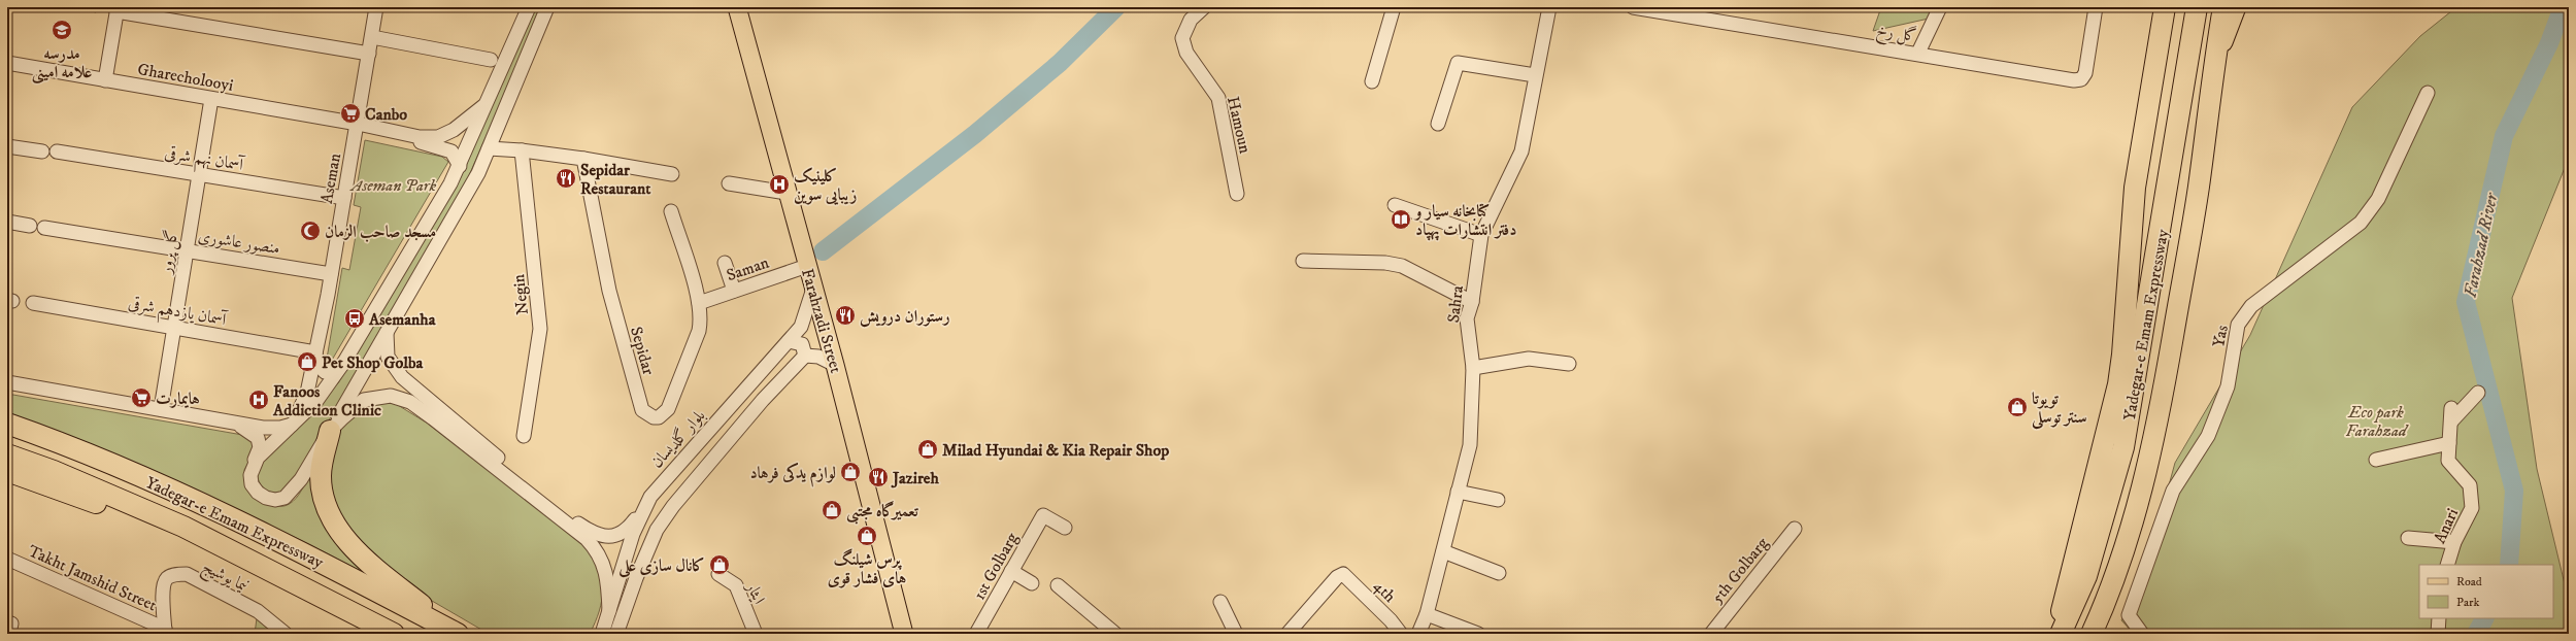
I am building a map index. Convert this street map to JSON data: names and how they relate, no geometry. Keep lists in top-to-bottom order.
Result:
{
  "streets": {
    "highway": ["Yadegar-e Emam Expressway"],
    "main road": ["Farahzadi Street"],
    "street": [
      "گل رخ",
      "Gharecholooyi",
      "Hamoun",
      "آسمان نهم شرقی",
      "Aseman",
      "منصور عاشوری",
      "گل پرور",
      "Saman",
      "Negin",
      "Sahra",
      "آسمان یازدهم شرقی",
      "Yas",
      "Sepidar",
      "بلوار گلدیسان",
      "Anari",
      "1st Golbarg",
      "5th Golbarg",
      "نیما یوشیج",
      "Takht Jamshid Street",
      "4th",
      "ایثار"
    ]
  },
  "crossings": [
    ["Gharecholooyi", "Aseman"],
    ["Gharecholooyi", "گل پرور"],
    ["آسمان نهم شرقی", "Aseman"],
    ["آسمان نهم شرقی", "گل پرور"],
    ["Aseman", "منصور عاشوری"],
    ["Aseman", "آسمان یازدهم شرقی"],
    ["منصور عاشوری", "گل پرور"],
    ["گل پرور", "آسمان یازدهم شرقی"],
    ["Saman", "Farahzadi Street"],
    ["Saman", "Sepidar"],
    ["Farahzadi Street", "بلوار گلدیسان"],
    ["نیما یوشیج", "Takht Jamshid Street"]
  ],
  "water": ["Farahzad River"],
  "parks": ["Aseman Park", "Eco park Farahzad"],
  "places": {
    "school or university": ["مدرسه علامه امینی"],
    "supermarket": ["Canbo", "هایمارت"],
    "restaurant": ["Sepidar Restaurant", "رستوران درویش", "Jazireh"],
    "hospital": ["کلینیک زیبایی سوین", "Fanoos Addiction Clinic"],
    "library": ["کتابخانه سیار و دفتر انتشارات پهپاد"],
    "mosque": ["مسجد صاحب الزمان"],
    "bus stop": ["Asemanha"],
    "shop": [
      "Pet Shop Golba",
      "تویوتا سنتر توسلی",
      "Milad Hyundai & Kia Repair Shop",
      "لوازم یدکی فرهاد",
      "تعمیرگاه مجتبی",
      "پرس شیلنگ های فشار قوی",
      "کانال سازی علی"
    ]
  },
  "legend": ["Road", "Park"]
}
